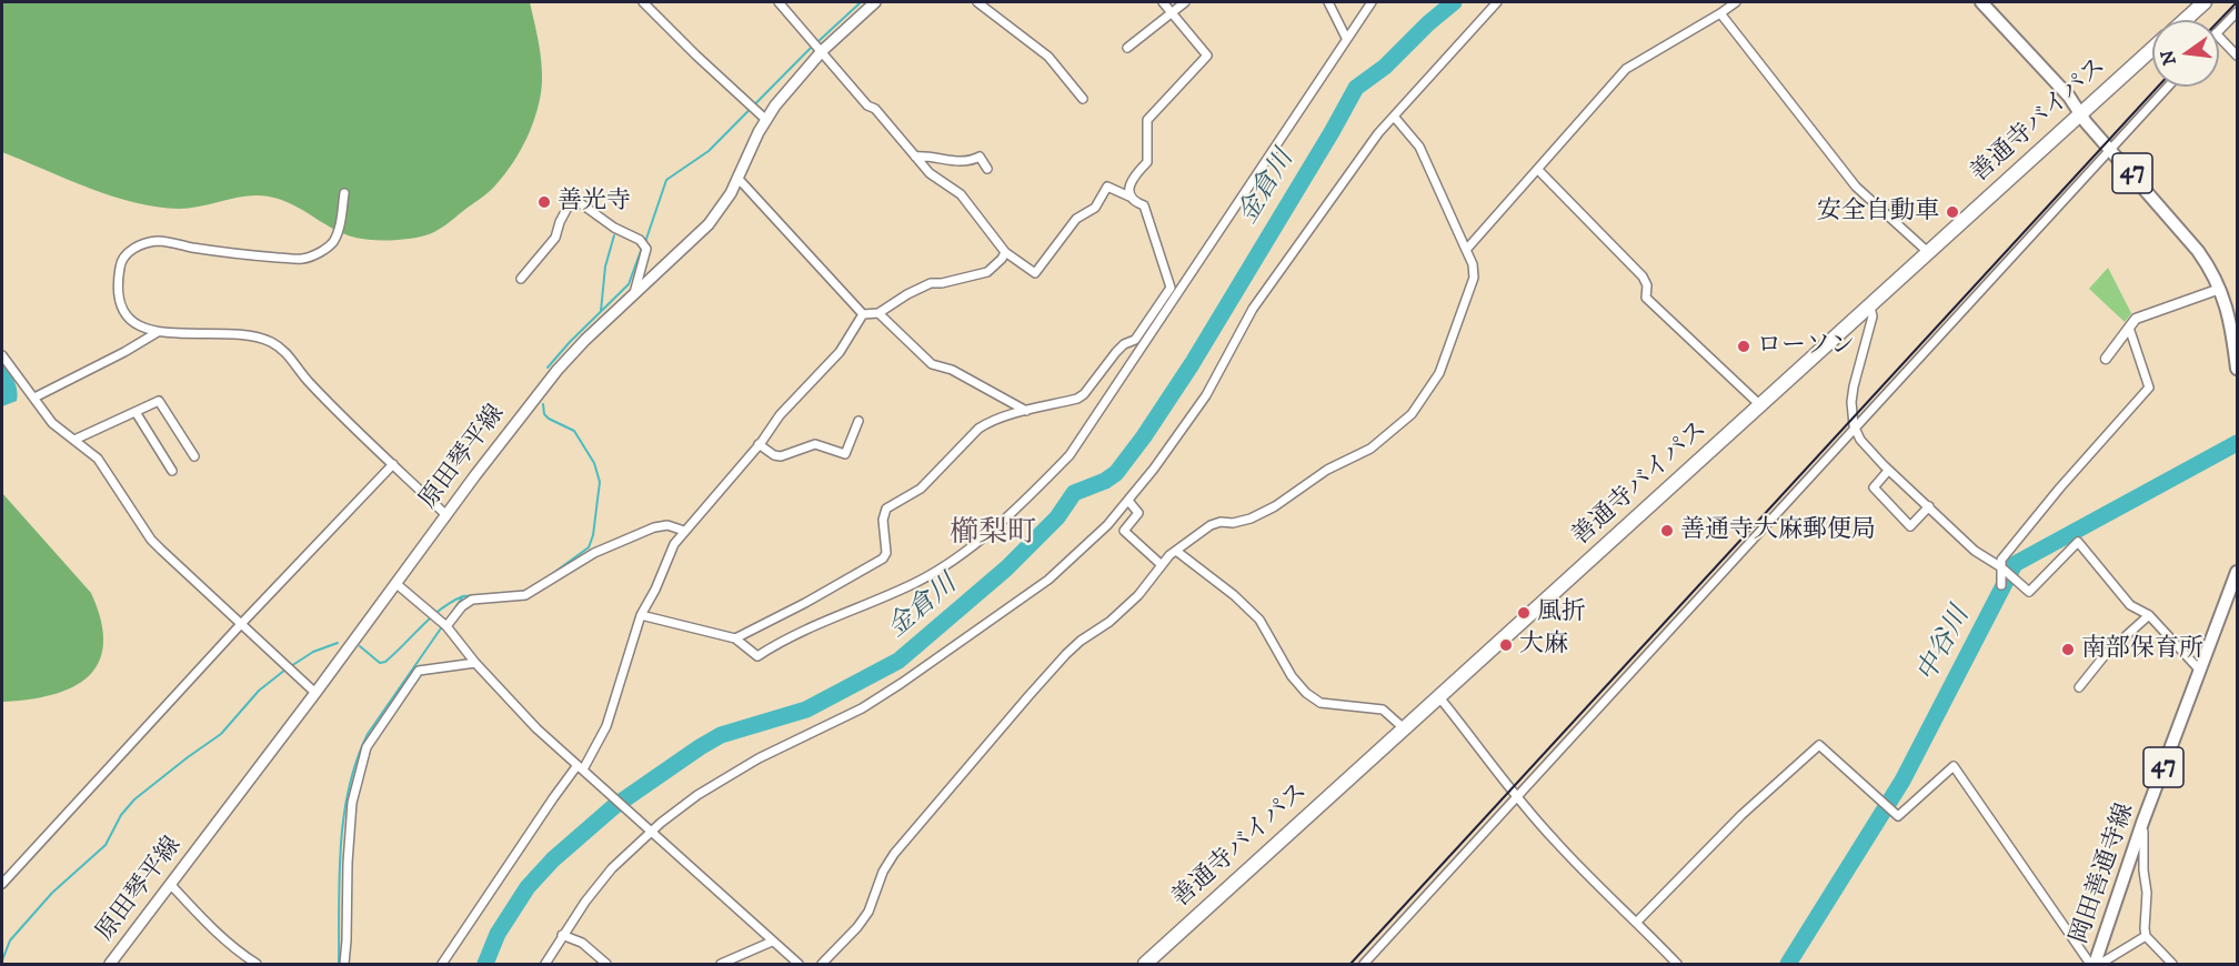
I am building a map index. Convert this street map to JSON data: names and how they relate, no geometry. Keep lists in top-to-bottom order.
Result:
{
  "streets": {
    "highway": ["善通寺バイパス"],
    "main road": ["47", "原田琴平線", "岡田善通寺線"]
  },
  "crossings": [
    ["善通寺バイパス", "47"]
  ],
  "districts": ["櫛梨町"],
  "water": ["金倉川", "中谷川"],
  "places": [
    "善光寺",
    "安全自動車",
    "ローソン",
    "善通寺大麻郵便局",
    "風折",
    "大麻",
    "南部保育所"
  ],
  "north": "left"
}
